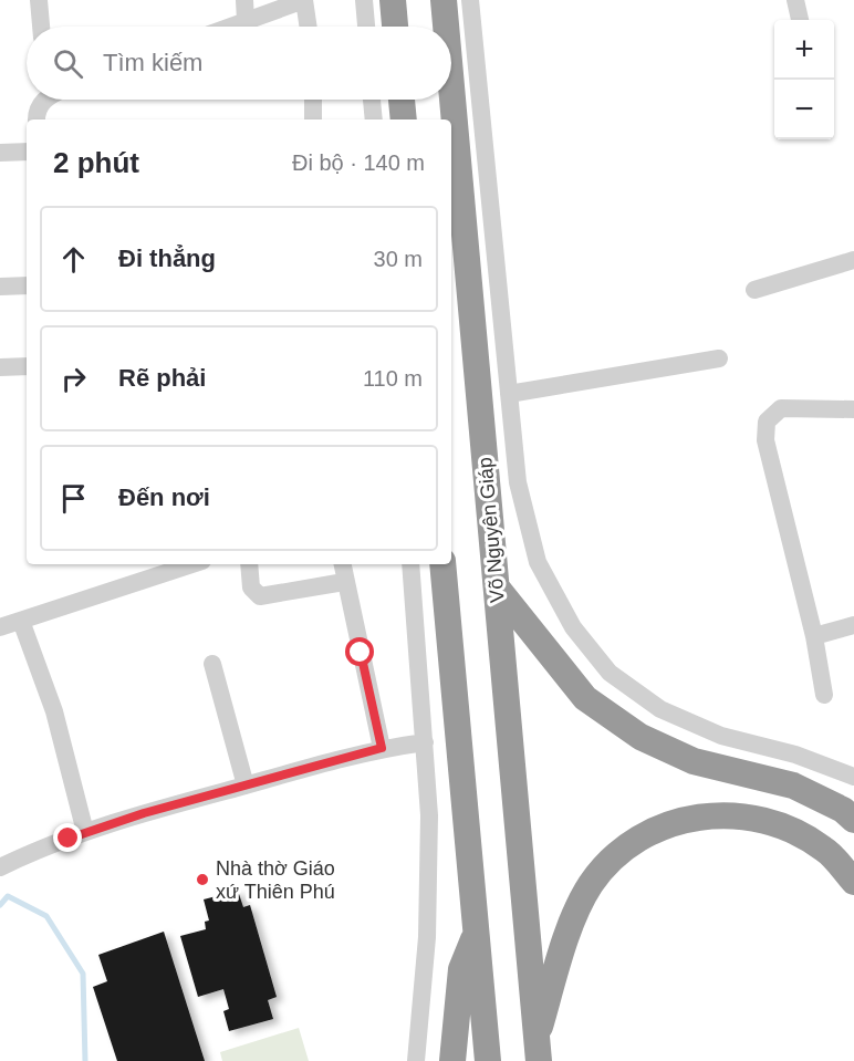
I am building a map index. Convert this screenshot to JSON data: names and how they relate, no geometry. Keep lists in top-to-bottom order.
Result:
{
  "streets": {
    "highway": ["Võ Nguyên Giáp"]
  },
  "places": ["Nhà thờ Giáo xứ Thiên Phú"],
  "page": {
    "map_buttons": ["+", "−"],
    "search": "Tìm kiếm",
    "heading": ["2 phút", "Đi bộ · 140 m"],
    "list": [
      ["Đi thẳng", "30 m"],
      ["Rẽ phải", "110 m"],
      "Đến nơi"
    ]
  }
}
